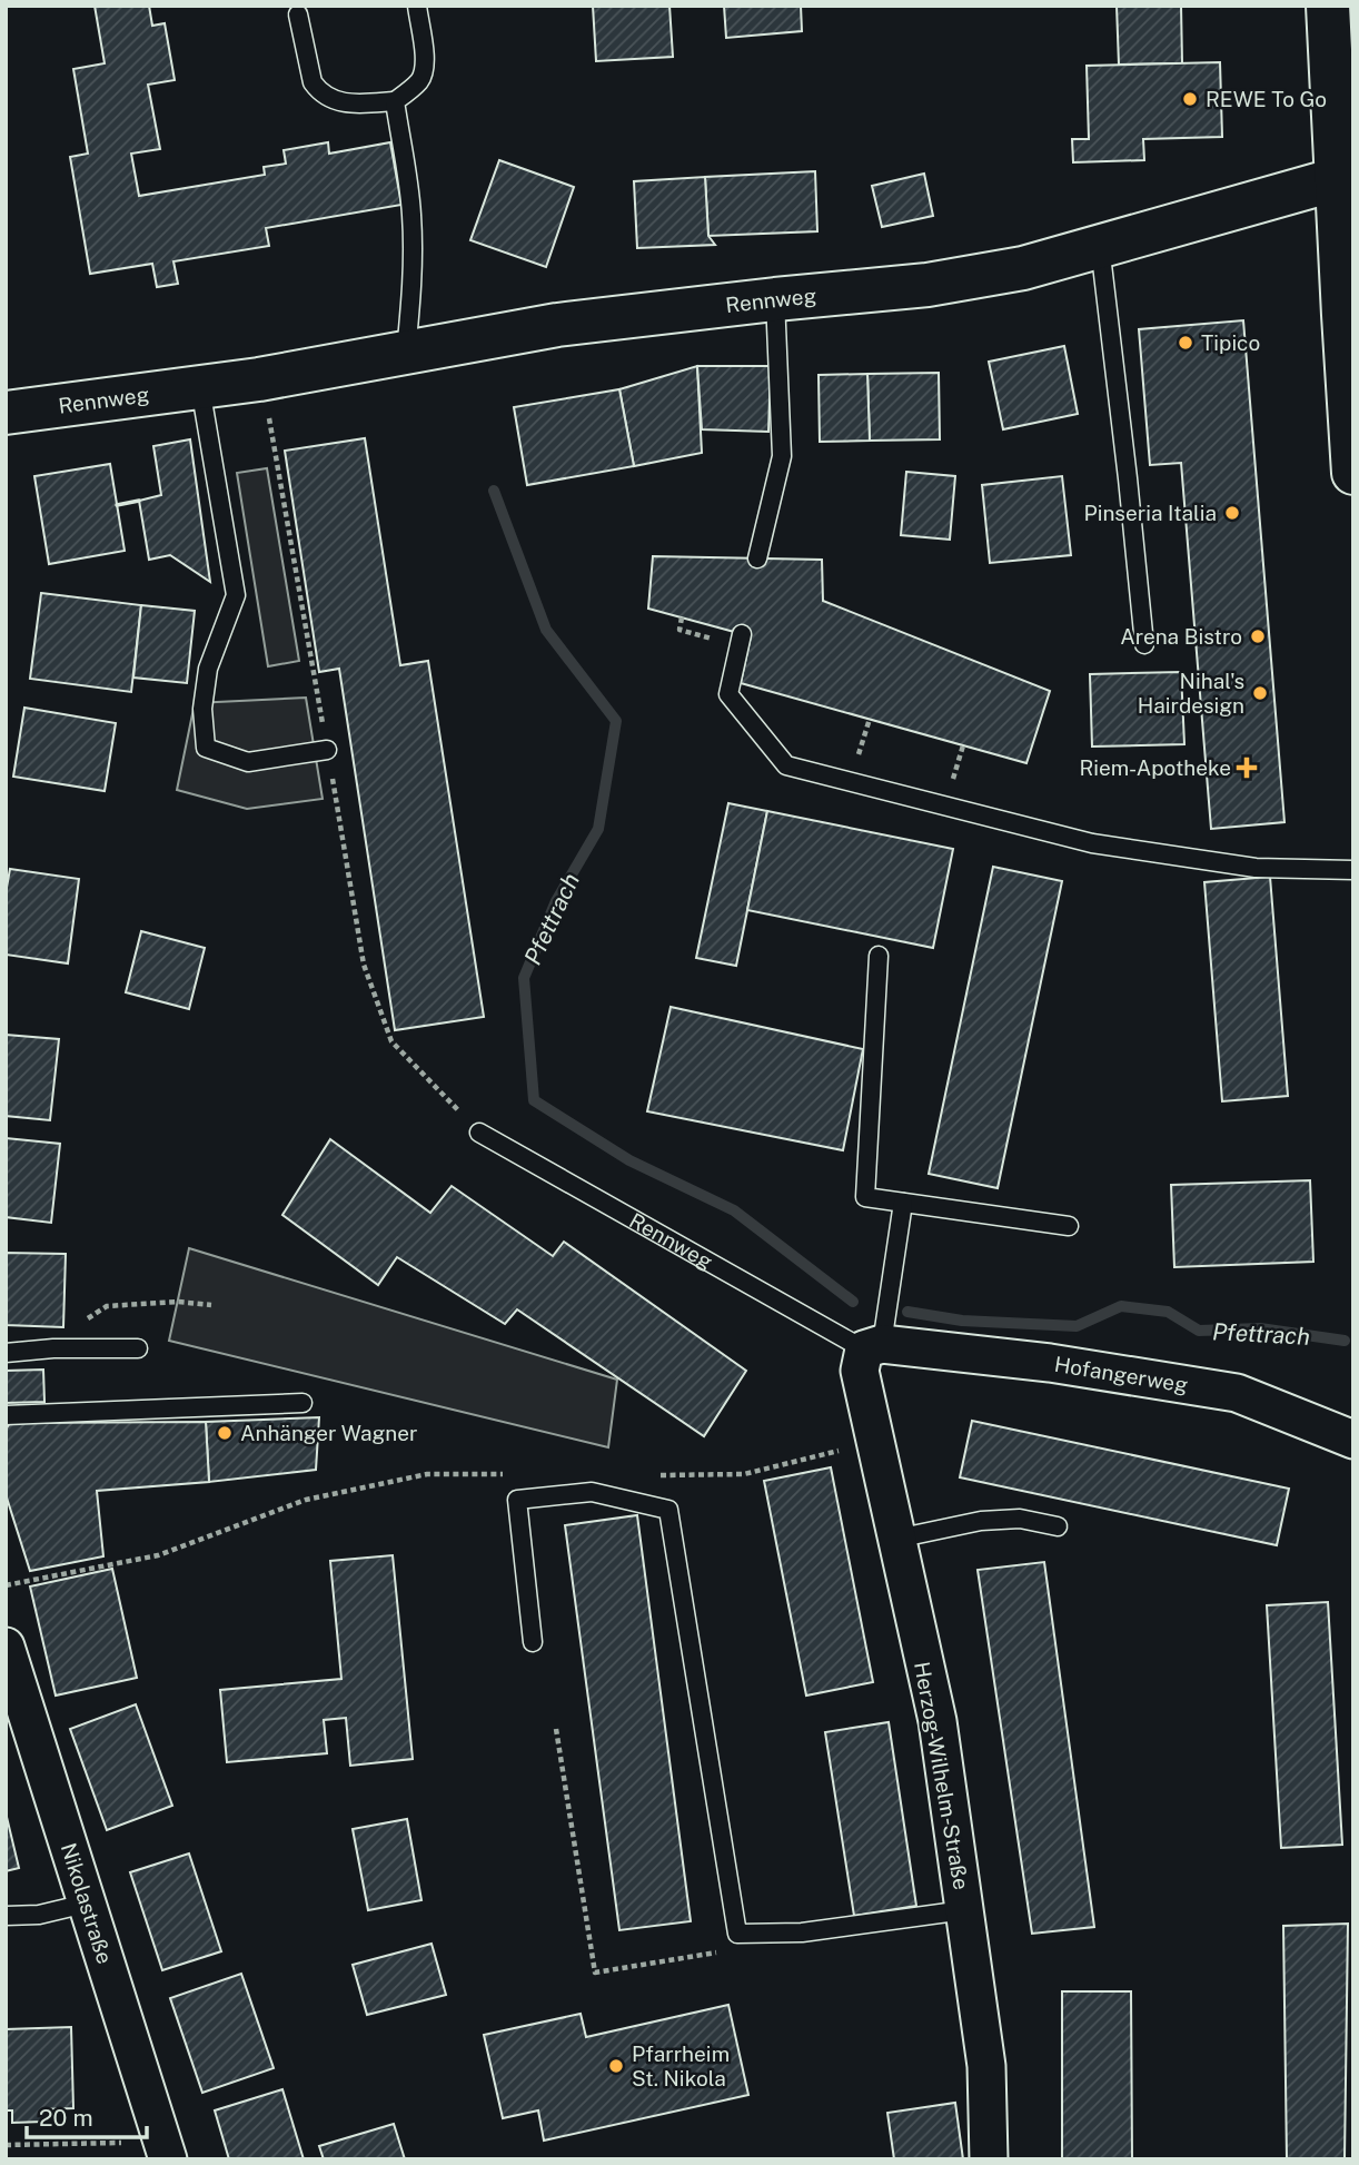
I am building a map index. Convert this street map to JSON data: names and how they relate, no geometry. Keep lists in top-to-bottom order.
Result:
{
  "streets": {
    "street": [
      "Rennweg",
      "Hofangerweg",
      "Herzog-Wilhelm-Straße",
      "Nikolastraße"
    ]
  },
  "crossings": [
    ["Rennweg", "Hofangerweg"],
    ["Rennweg", "Herzog-Wilhelm-Straße"],
    ["Hofangerweg", "Herzog-Wilhelm-Straße"]
  ],
  "water": ["Pfettrach"],
  "places": {
    "other": [
      "REWE To Go",
      "Tipico",
      "Pinseria Italia",
      "Arena Bistro",
      "Nihal's Hairdesign",
      "Anhänger Wagner",
      "Pfarrheim St. Nikola"
    ],
    "health": ["Riem-Apotheke"]
  },
  "scale_bar": "20 m"
}
